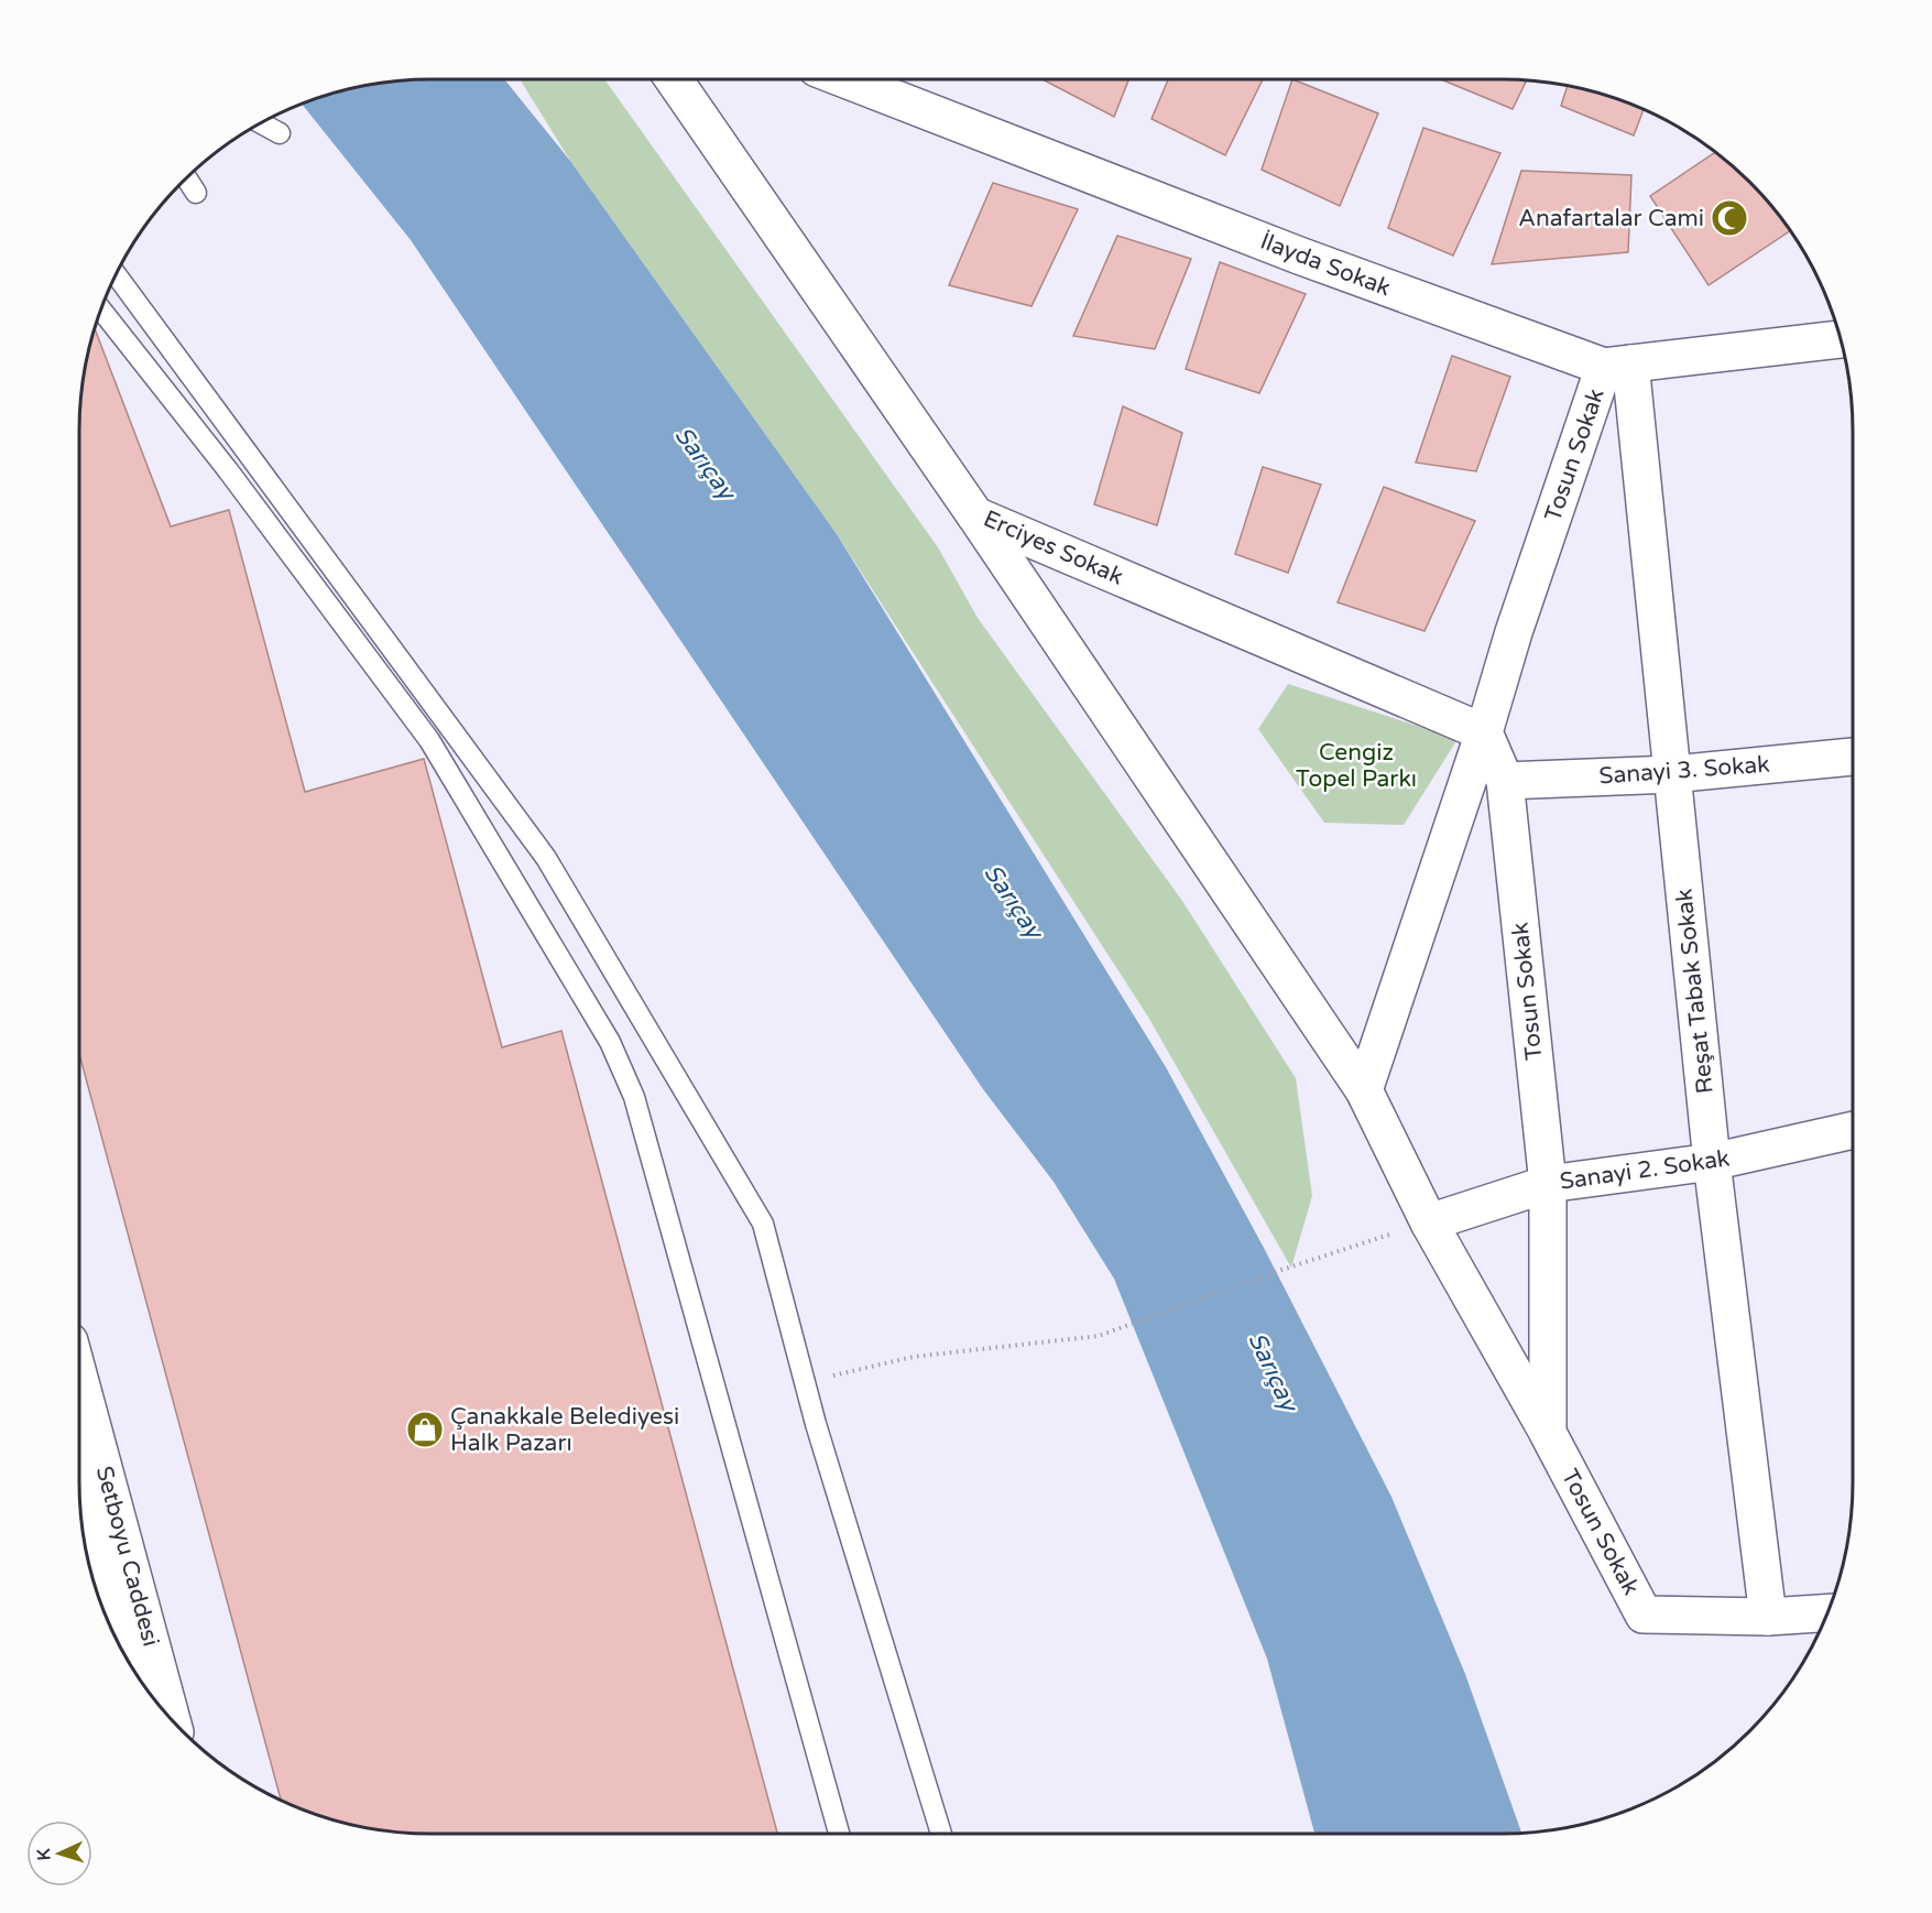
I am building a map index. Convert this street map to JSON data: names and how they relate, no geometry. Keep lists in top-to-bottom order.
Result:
{
  "streets": {
    "street": [
      "İlayda Sokak",
      "Tosun Sokak",
      "Erciyes Sokak",
      "Sanayi 3. Sokak",
      "Reşat Tabak Sokak",
      "Sanayi 2. Sokak",
      "Setboyu Caddesi"
    ]
  },
  "crossings": [
    ["İlayda Sokak", "Tosun Sokak"],
    ["İlayda Sokak", "Reşat Tabak Sokak"],
    ["Tosun Sokak", "Erciyes Sokak"],
    ["Tosun Sokak", "Sanayi 3. Sokak"],
    ["Tosun Sokak", "Reşat Tabak Sokak"],
    ["Tosun Sokak", "Sanayi 2. Sokak"],
    ["Sanayi 3. Sokak", "Reşat Tabak Sokak"],
    ["Reşat Tabak Sokak", "Sanayi 2. Sokak"]
  ],
  "water": ["Sarıçay"],
  "parks": ["Cengiz Topel Parkı"],
  "places": {
    "mosque": ["Anafartalar Cami"],
    "shop": ["Çanakkale Belediyesi Halk Pazarı"]
  },
  "north": "left"
}
